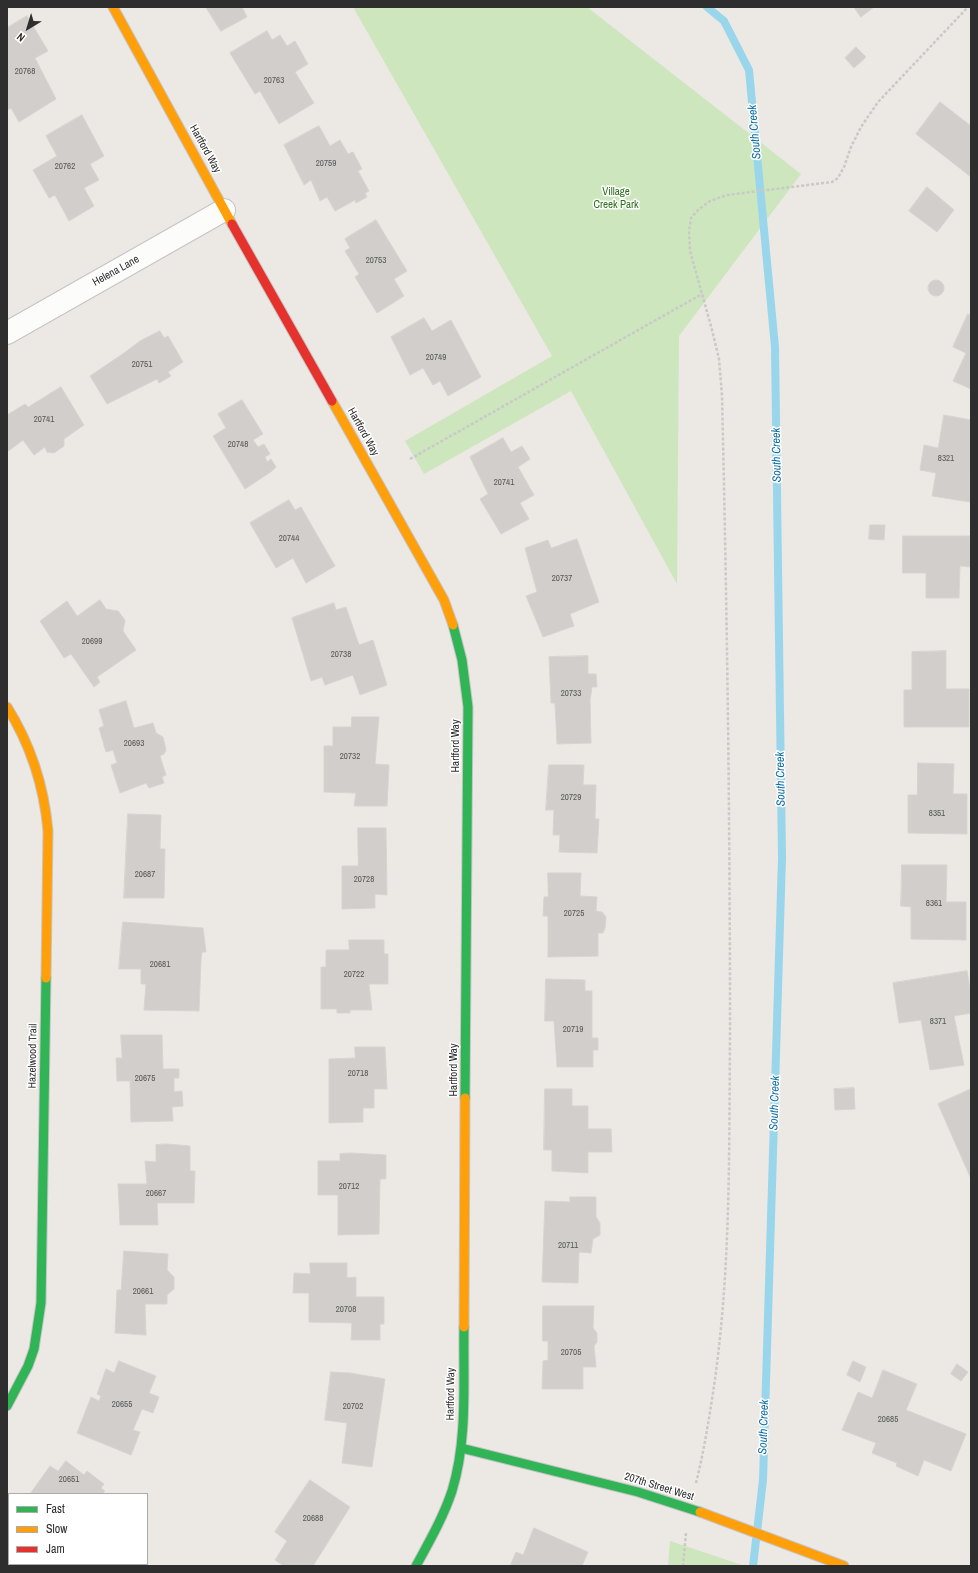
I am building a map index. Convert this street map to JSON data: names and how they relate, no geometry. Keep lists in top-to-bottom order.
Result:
{
  "streets": {
    "street": [
      "Hartford Way",
      "Helena Lane",
      "Hazelwood Trail",
      "207th Street West"
    ]
  },
  "crossings": [
    ["Hartford Way", "Helena Lane"],
    ["Hartford Way", "207th Street West"]
  ],
  "water": ["South Creek"],
  "parks": ["Village Creek Park"],
  "house_numbers": [
    "20768",
    "20763",
    "20759",
    "20762",
    "20753",
    "20749",
    "20751",
    "20741",
    "20748",
    "8321",
    "20741",
    "20744",
    "20737",
    "20699",
    "20738",
    "20733",
    "20693",
    "20732",
    "20729",
    "8351",
    "20687",
    "20728",
    "8361",
    "20725",
    "20681",
    "20722",
    "8371",
    "20719",
    "20718",
    "20675",
    "20712",
    "20667",
    "20711",
    "20661",
    "20708",
    "20705",
    "20655",
    "20702",
    "20685",
    "20651",
    "20688"
  ],
  "legend": ["Fast", "Slow", "Jam"],
  "north": "bottom left"
}
